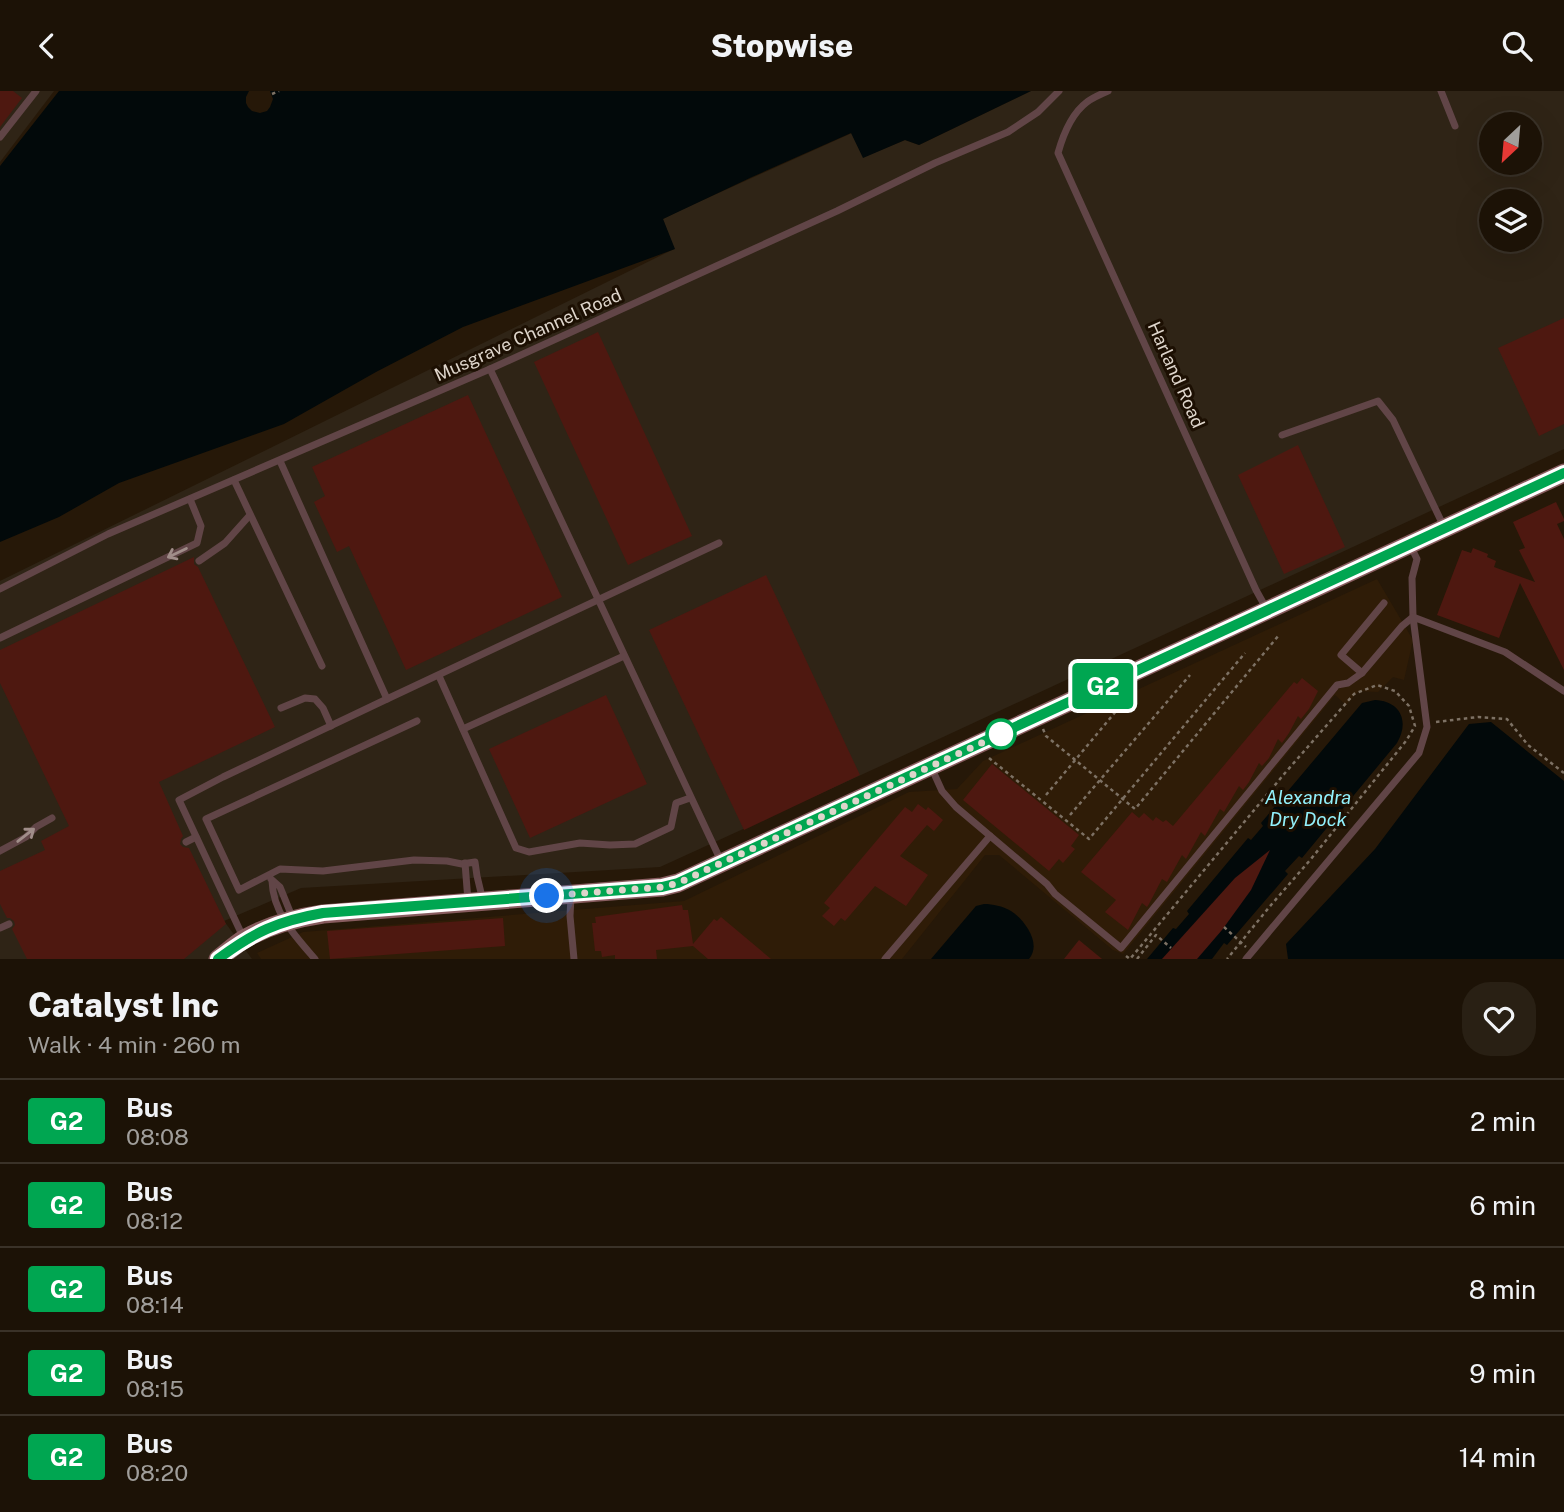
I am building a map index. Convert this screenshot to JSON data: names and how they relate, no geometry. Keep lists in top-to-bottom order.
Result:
{
  "streets": {
    "lane": ["Musgrave Channel Road", "Harland Road"]
  },
  "water": ["Alexandra Dry Dock"],
  "lines": ["bus line G2"],
  "north": "bottom left",
  "page": {
    "header": "Stopwise",
    "on_map": "G2",
    "heading": ["Catalyst Inc", "Walk · 4 min · 260 m"],
    "list": [
      {
        "mark": "G2",
        "name": "Bus",
        "note": "08:08",
        "value": "2 min"
      },
      {
        "mark": "G2",
        "name": "Bus",
        "note": "08:12",
        "value": "6 min"
      },
      {
        "mark": "G2",
        "name": "Bus",
        "note": "08:14",
        "value": "8 min"
      },
      {
        "mark": "G2",
        "name": "Bus",
        "note": "08:15",
        "value": "9 min"
      },
      {
        "mark": "G2",
        "name": "Bus",
        "note": "08:20",
        "value": "14 min"
      }
    ]
  }
}
